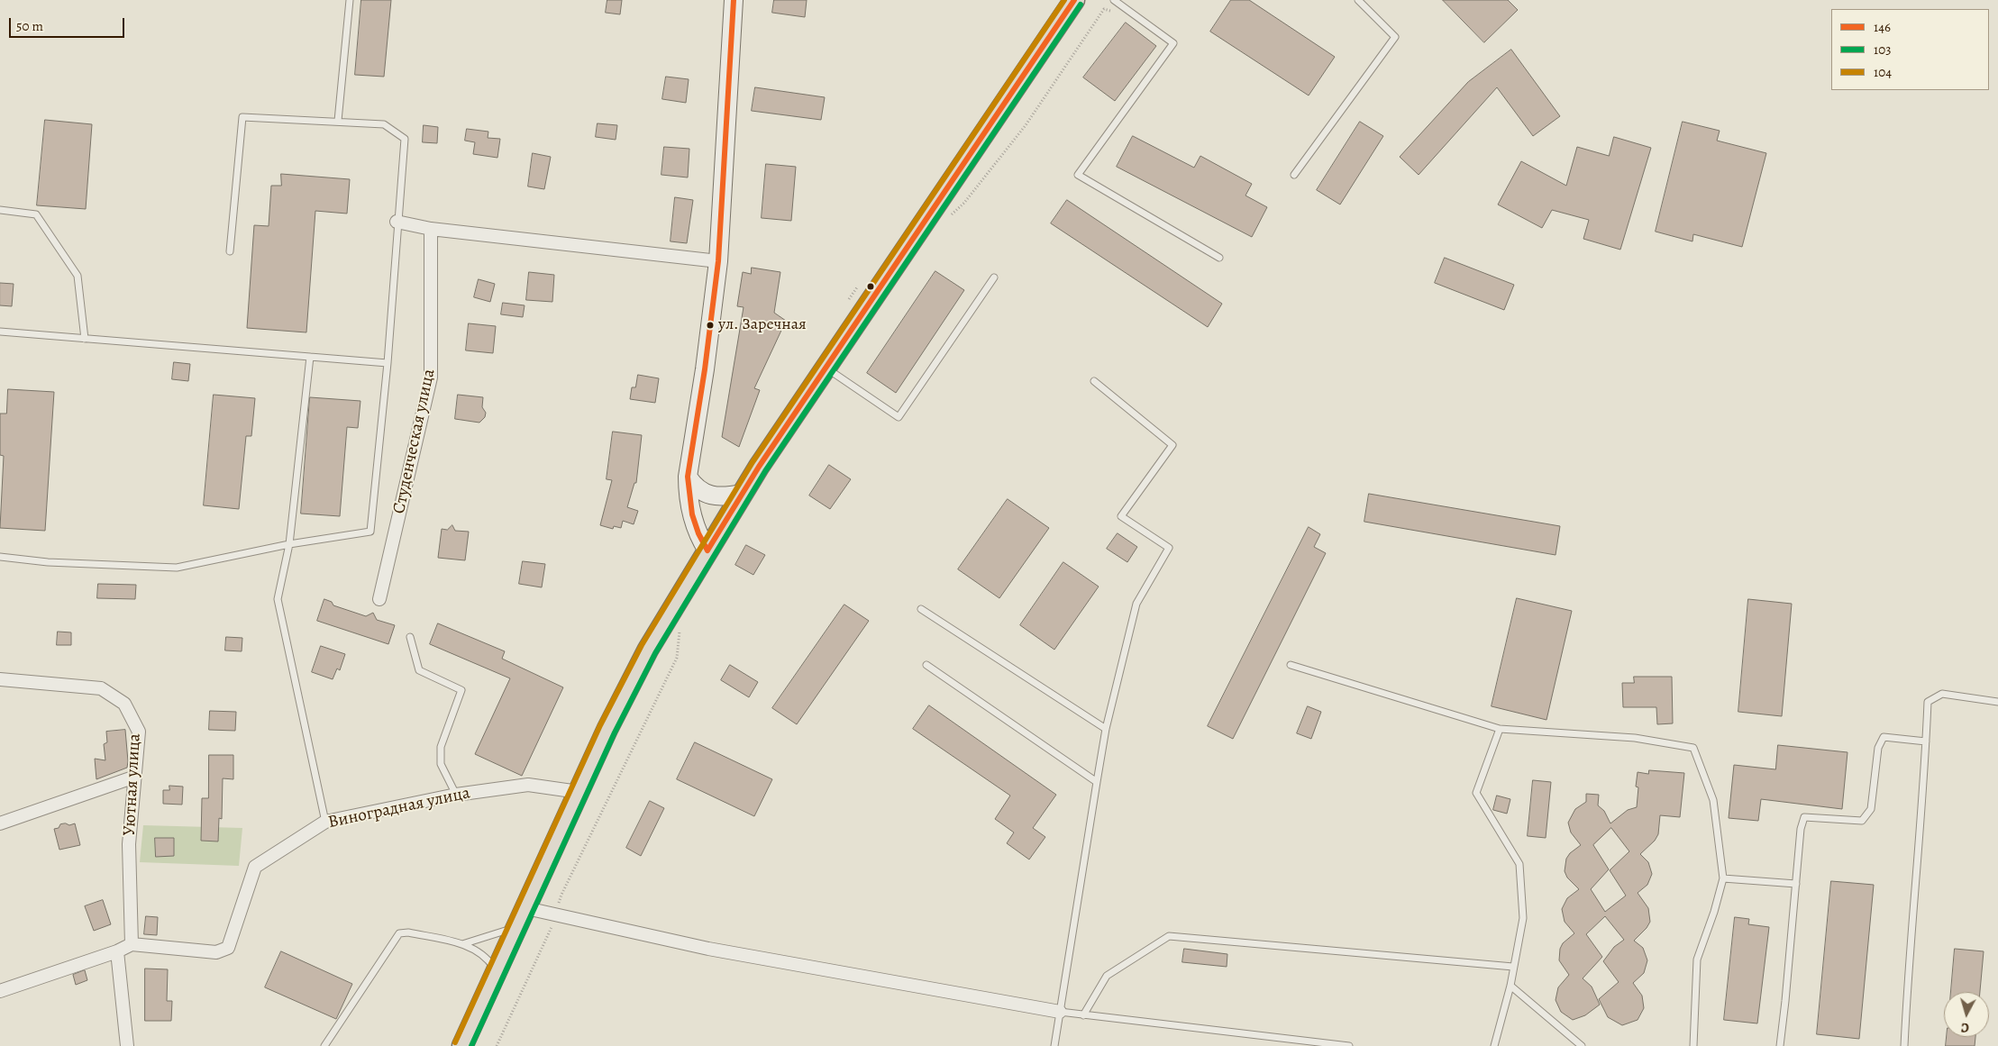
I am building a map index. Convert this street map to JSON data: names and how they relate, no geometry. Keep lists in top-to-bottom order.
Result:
{
  "streets": {
    "street": ["Студенческая улица", "Уютная улица", "Виноградная улица"]
  },
  "crossings": [
    ["Уютная улица", "Виноградная улица"]
  ],
  "places": ["ул. Заречная"],
  "lines": ["transit line 146", "transit line 104", "transit line 103"],
  "legend": ["146", "103", "104"],
  "scale_bar": "50 m",
  "north": "bottom"
}
